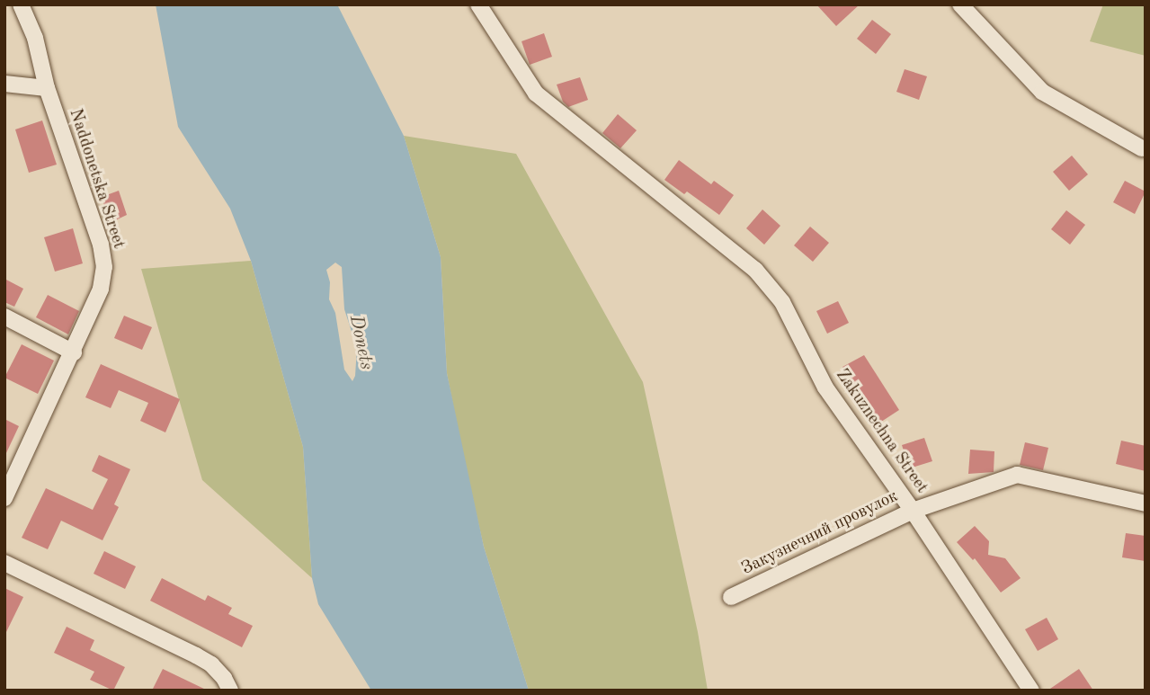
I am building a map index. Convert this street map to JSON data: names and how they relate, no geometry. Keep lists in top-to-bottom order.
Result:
{
  "streets": {
    "street": ["Naddonetska Street", "Zakuznechna Street", "Закузнечний провулок"]
  },
  "crossings": [
    ["Zakuznechna Street", "Закузнечний провулок"]
  ],
  "water": ["Donets"]
}
